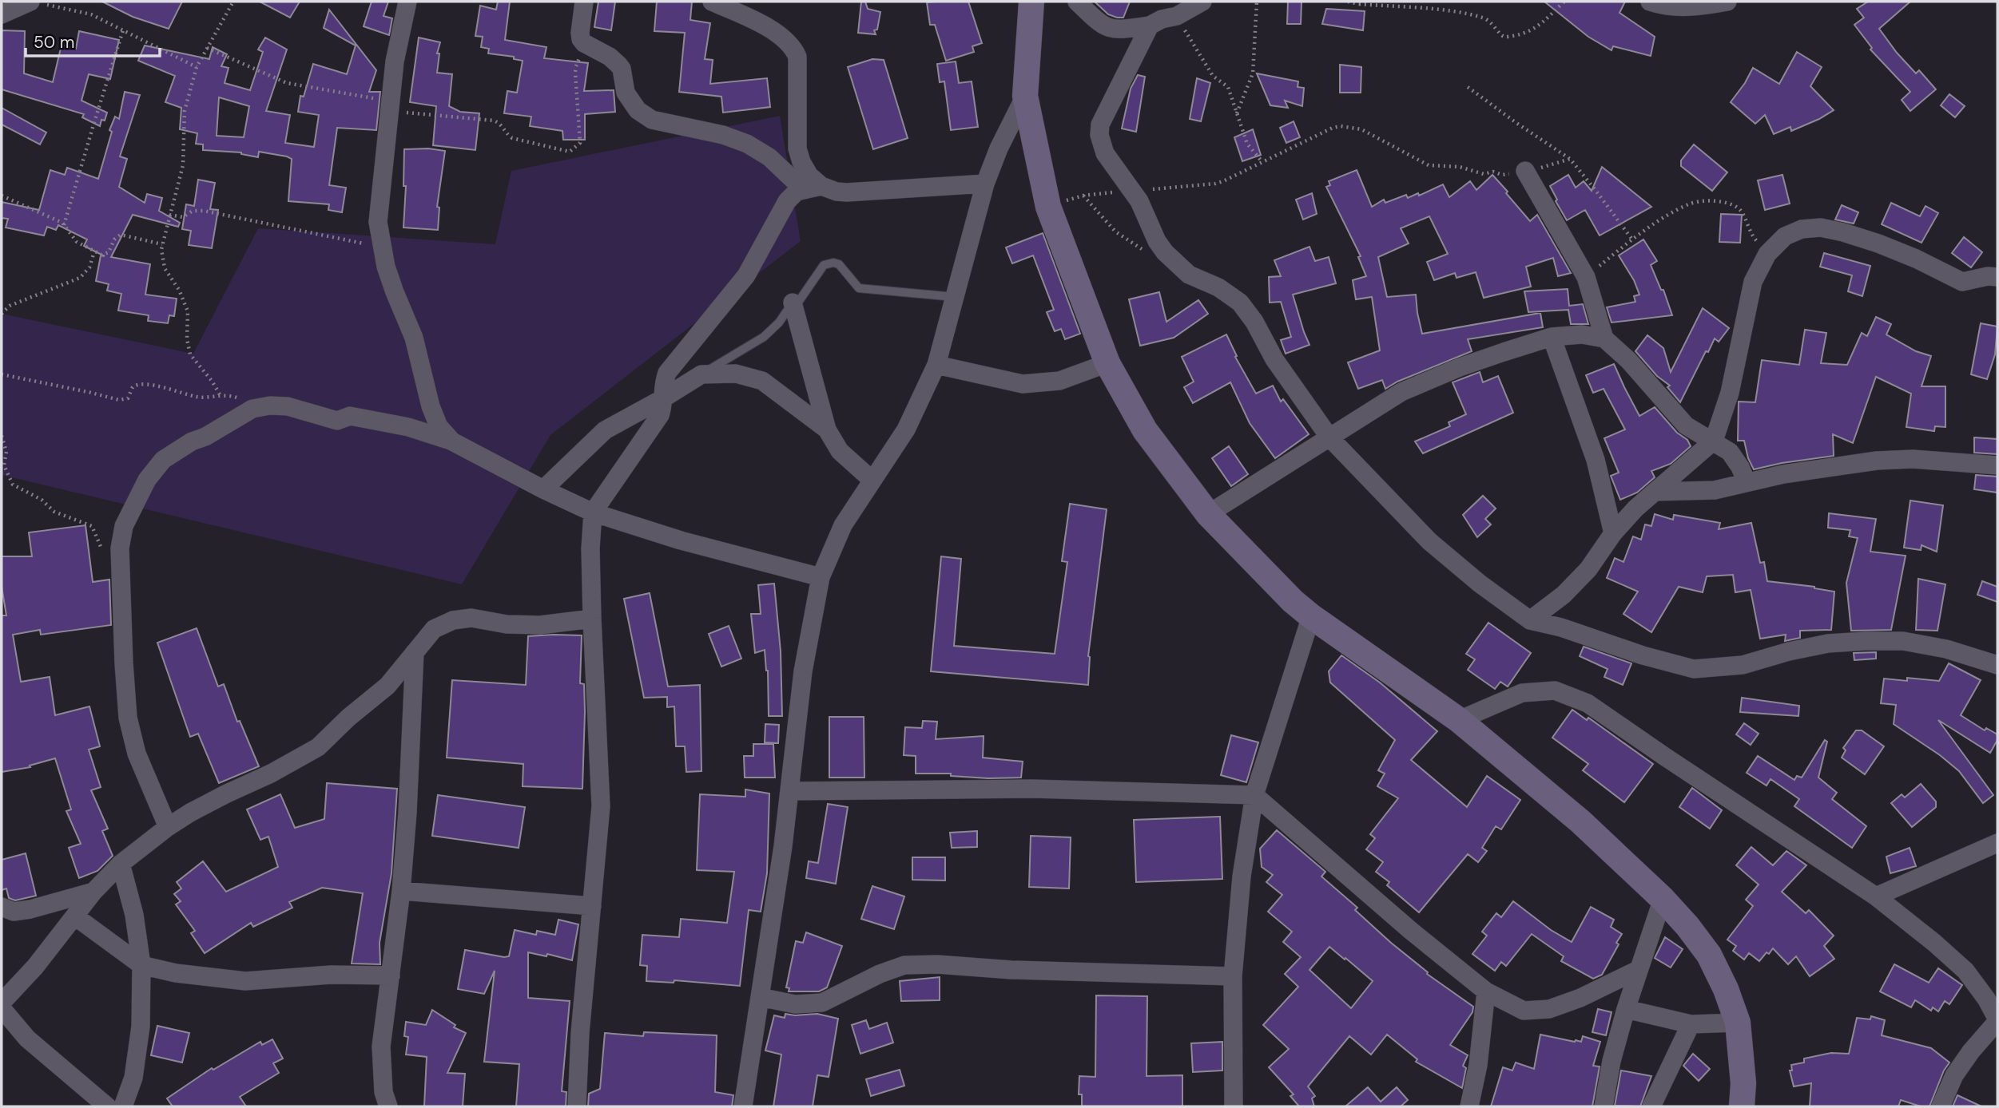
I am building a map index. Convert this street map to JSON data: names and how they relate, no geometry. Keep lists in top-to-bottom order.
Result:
{
  "scale_bar": "50 m"
}
